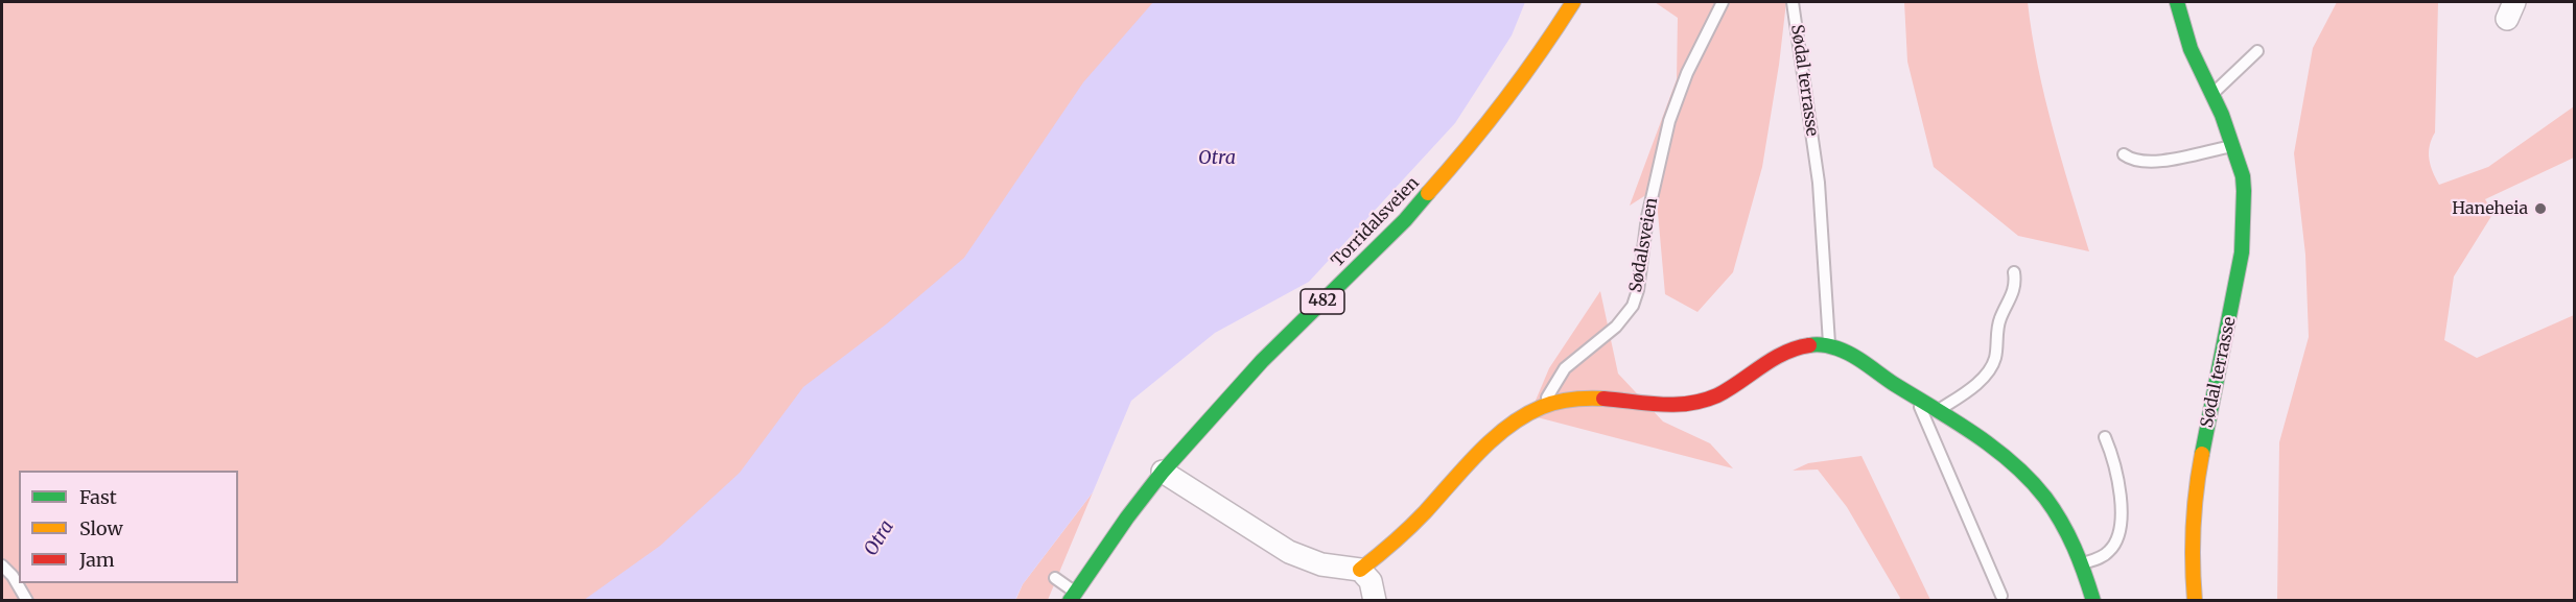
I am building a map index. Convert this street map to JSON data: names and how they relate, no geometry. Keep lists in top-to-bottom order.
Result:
{
  "streets": {
    "street": [
      "Sødal terrasse",
      "Torridalsveien",
      "Sødalsveien",
      "482"
    ]
  },
  "water": ["Otra"],
  "places": ["Haneheia"],
  "legend": ["Fast", "Slow", "Jam"]
}
